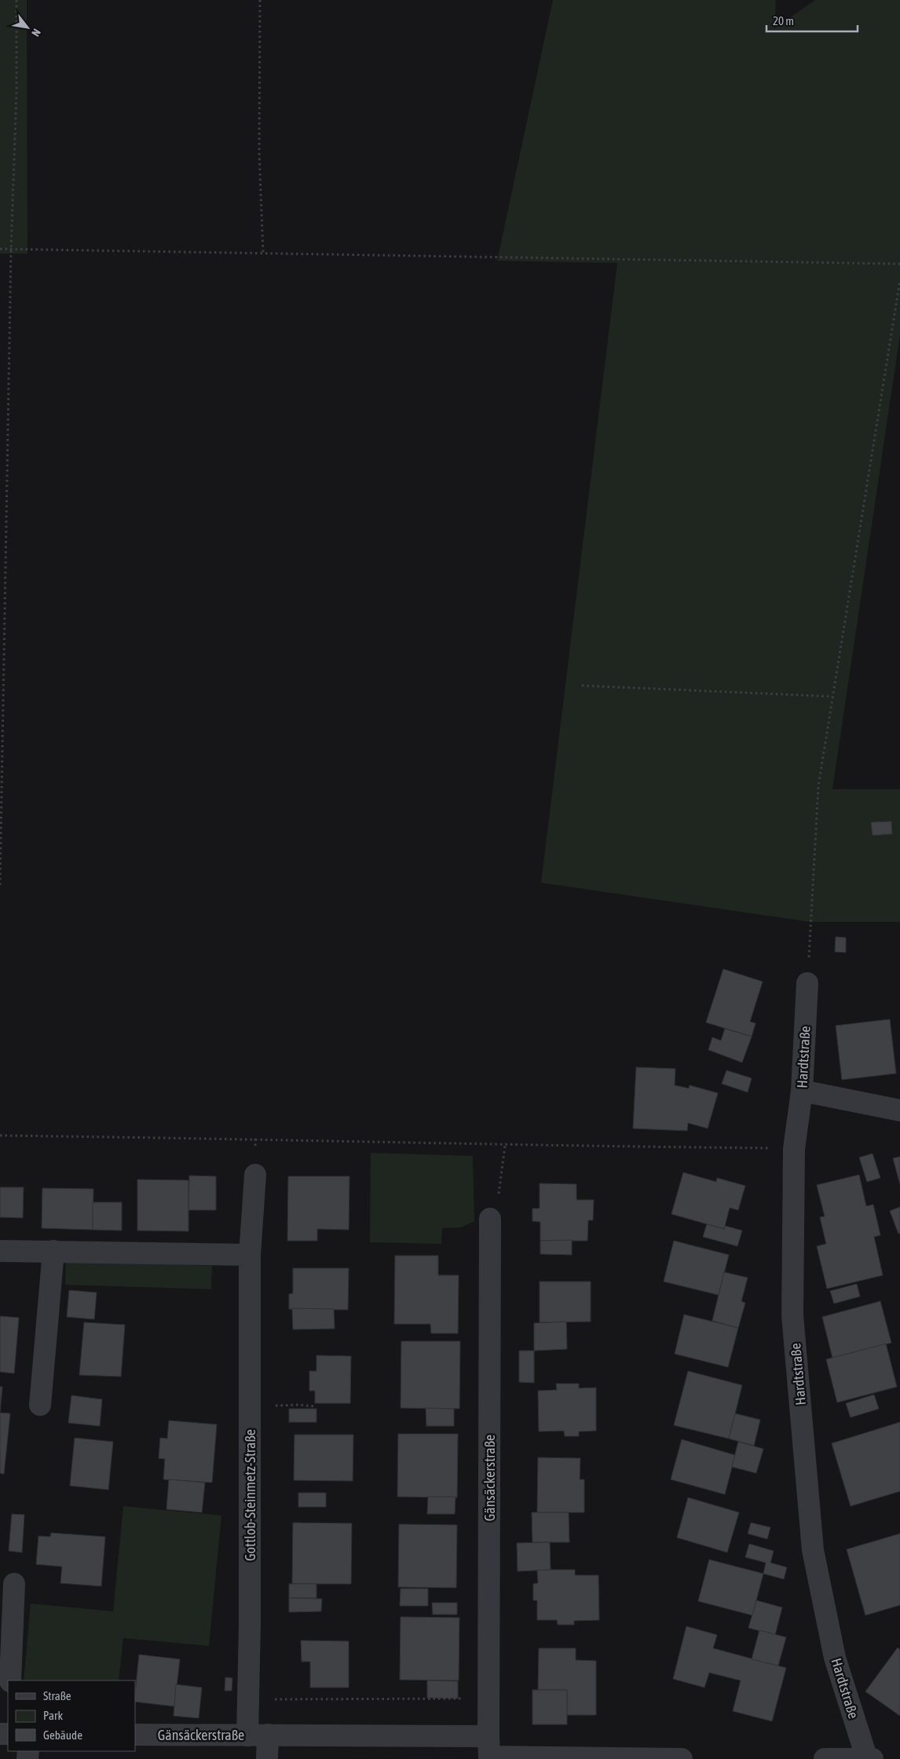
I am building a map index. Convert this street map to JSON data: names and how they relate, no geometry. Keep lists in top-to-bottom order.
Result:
{
  "streets": {
    "street": ["Hardtstraße", "Gänsäckerstraße", "Gottlob-Steinmetz-Straße"]
  },
  "crossings": [
    ["Gänsäckerstraße", "Gottlob-Steinmetz-Straße"]
  ],
  "legend": ["Straße", "Park", "Gebäude"],
  "scale_bar": "20 m",
  "north": "bottom right"
}
